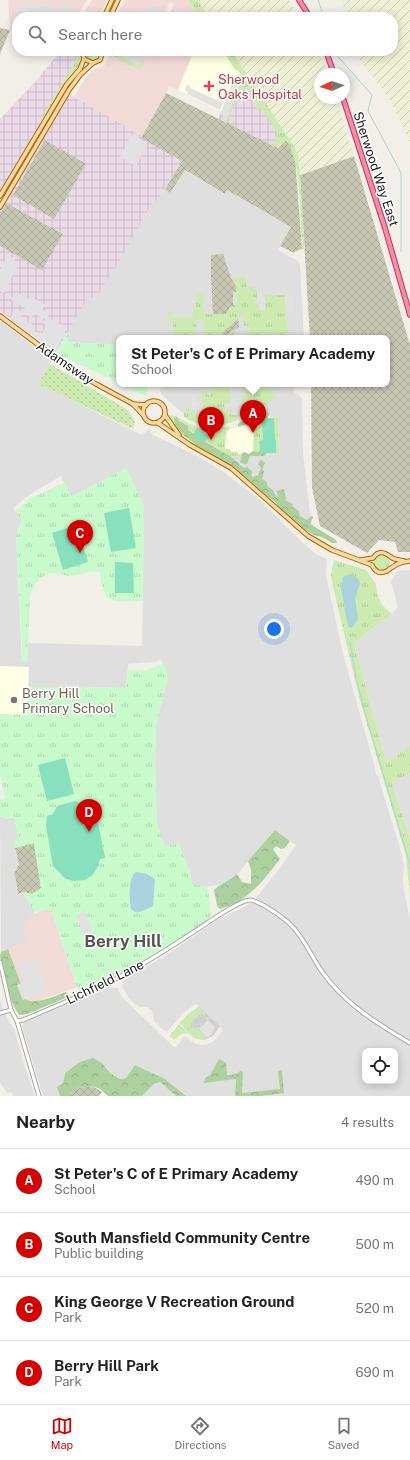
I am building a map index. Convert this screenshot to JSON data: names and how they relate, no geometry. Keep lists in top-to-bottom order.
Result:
{
  "streets": {
    "highway": ["Sherwood Way East"],
    "main road": ["Adamsway"],
    "street": ["Lichfield Lane"]
  },
  "districts": ["Berry Hill"],
  "places": {
    "health": ["Sherwood Oaks Hospital"],
    "other": ["Berry Hill Primary School"]
  },
  "north": "left",
  "page": {
    "search": "Search here",
    "popup": ["St Peter's C of E Primary Academy", "School"],
    "pins": [
      "A",
      "B",
      "C",
      "D"
    ],
    "heading": ["Nearby", "4 results"],
    "list": [
      {
        "mark": "A",
        "name": "St Peter's C of E Primary Academy",
        "note": "School",
        "value": "490 m"
      },
      {
        "mark": "B",
        "name": "South Mansfield Community Centre",
        "note": "Public building",
        "value": "500 m"
      },
      {
        "mark": "C",
        "name": "King George V Recreation Ground",
        "note": "Park",
        "value": "520 m"
      },
      {
        "mark": "D",
        "name": "Berry Hill Park",
        "note": "Park",
        "value": "690 m"
      }
    ],
    "nav": ["Map", "Directions", "Saved"]
  }
}
